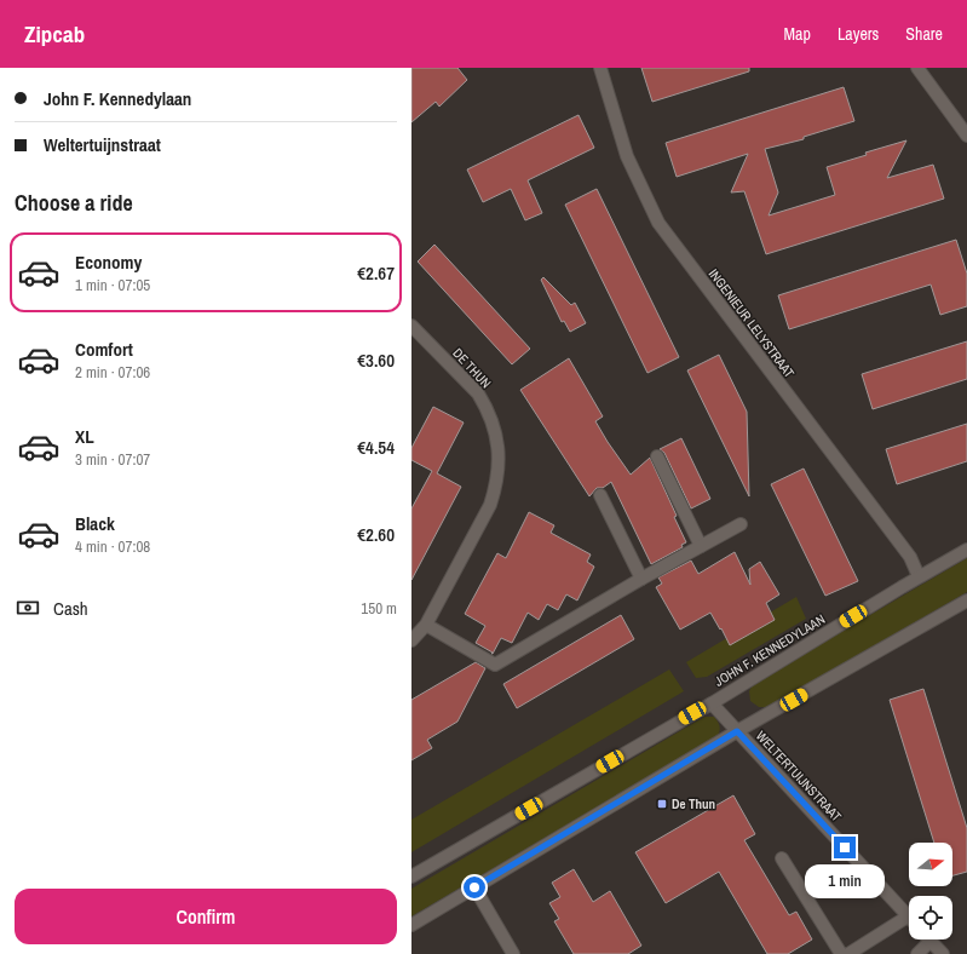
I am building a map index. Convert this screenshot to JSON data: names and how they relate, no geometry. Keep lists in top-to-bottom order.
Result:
{
  "streets": {
    "street": [
      "INGENIEUR LELYSTRAAT",
      "DE THUN",
      "JOHN F. KENNEDYLAAN",
      "WELTERTUIJNSTRAAT"
    ]
  },
  "crossings": [
    ["INGENIEUR LELYSTRAAT", "JOHN F. KENNEDYLAAN"],
    ["JOHN F. KENNEDYLAAN", "WELTERTUIJNSTRAAT"]
  ],
  "places": {
    "transit": ["De Thun"]
  },
  "north": "right",
  "page": {
    "header": "Zipcab",
    "nav": ["Map", "Layers", "Share"],
    "banner": ["John F. Kennedylaan", "Weltertuijnstraat"],
    "heading": "Choose a ride",
    "list": [
      {
        "name": "Economy",
        "note": "1 min · 07:05",
        "value": "€2.67"
      },
      {
        "name": "Comfort",
        "note": "2 min · 07:06",
        "value": "€3.60"
      },
      {
        "name": "XL",
        "note": "3 min · 07:07",
        "value": "€4.54"
      },
      {
        "name": "Black",
        "note": "4 min · 07:08",
        "value": "€2.60"
      }
    ],
    "pay": ["Cash", "150 m"],
    "bubble": "1 min",
    "buttons": "Confirm"
  }
}
